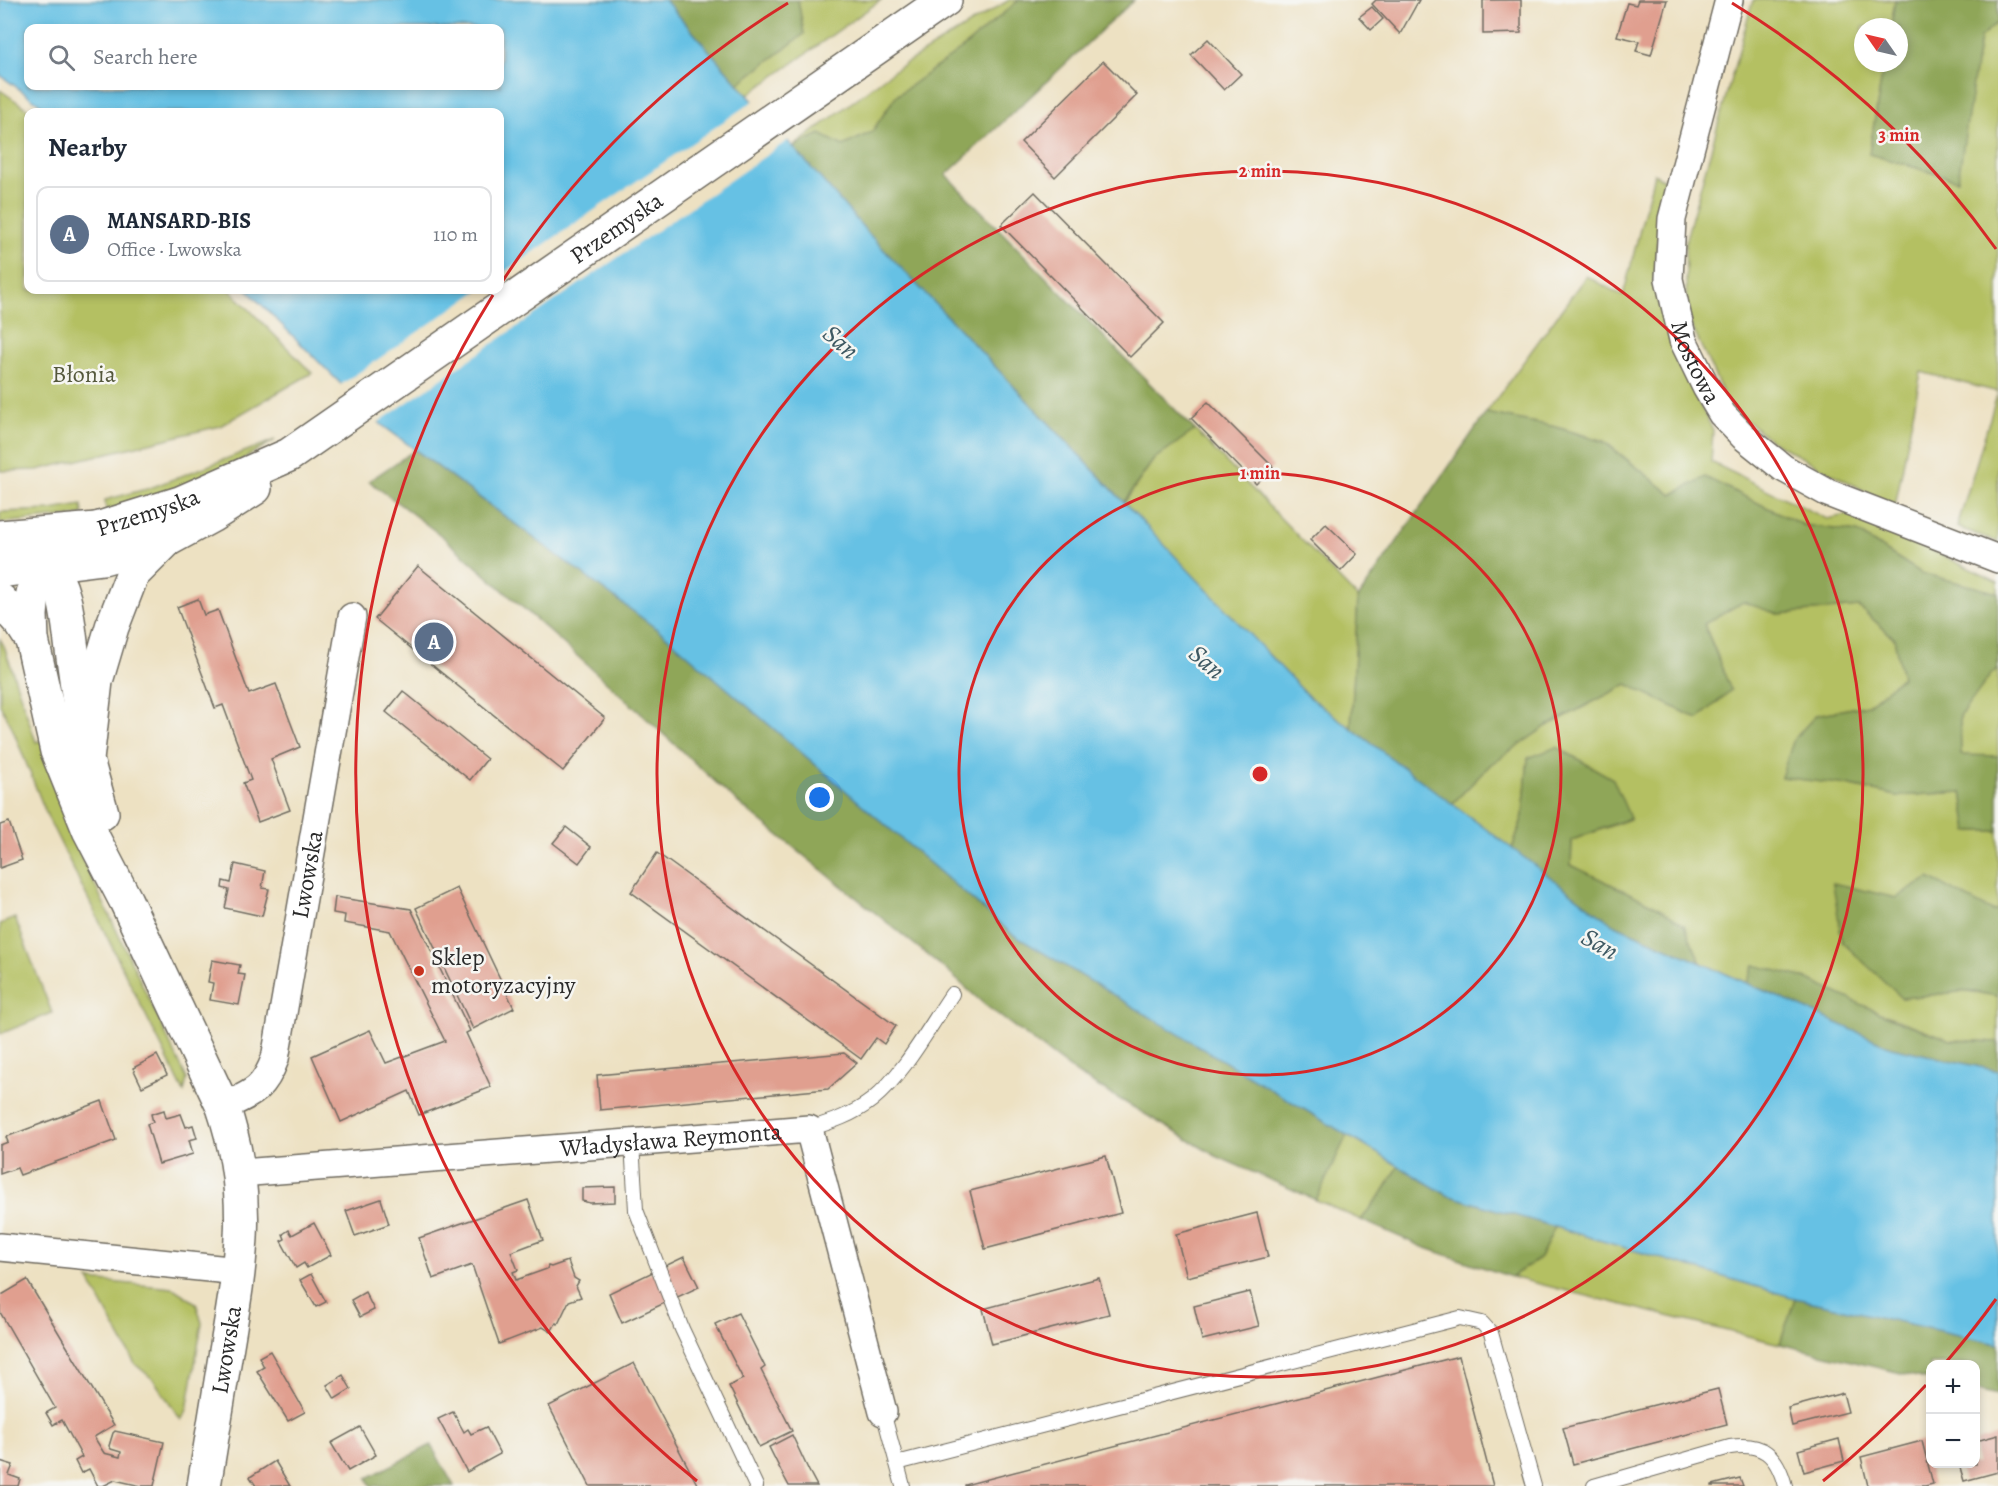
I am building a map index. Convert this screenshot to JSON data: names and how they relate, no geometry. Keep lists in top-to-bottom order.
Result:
{
  "streets": {
    "main road": ["Przemyska", "Lwowska"],
    "street": ["Mostowa", "Władysława Reymonta"]
  },
  "crossings": [
    ["Przemyska", "Lwowska"],
    ["Lwowska", "Władysława Reymonta"]
  ],
  "water": ["San"],
  "parks": ["Błonia"],
  "places": ["Sklep motoryzacyjny"],
  "north": "top left",
  "page": {
    "search": "Search here",
    "heading": "Nearby",
    "list": [
      {
        "mark": "A",
        "name": "MANSARD-BIS",
        "note": "Office · Lwowska",
        "value": "110 m"
      }
    ],
    "pins": "A",
    "map_buttons": ["+", "−"]
  },
  "rings": ["3 min", "2 min", "1 min"]
}
